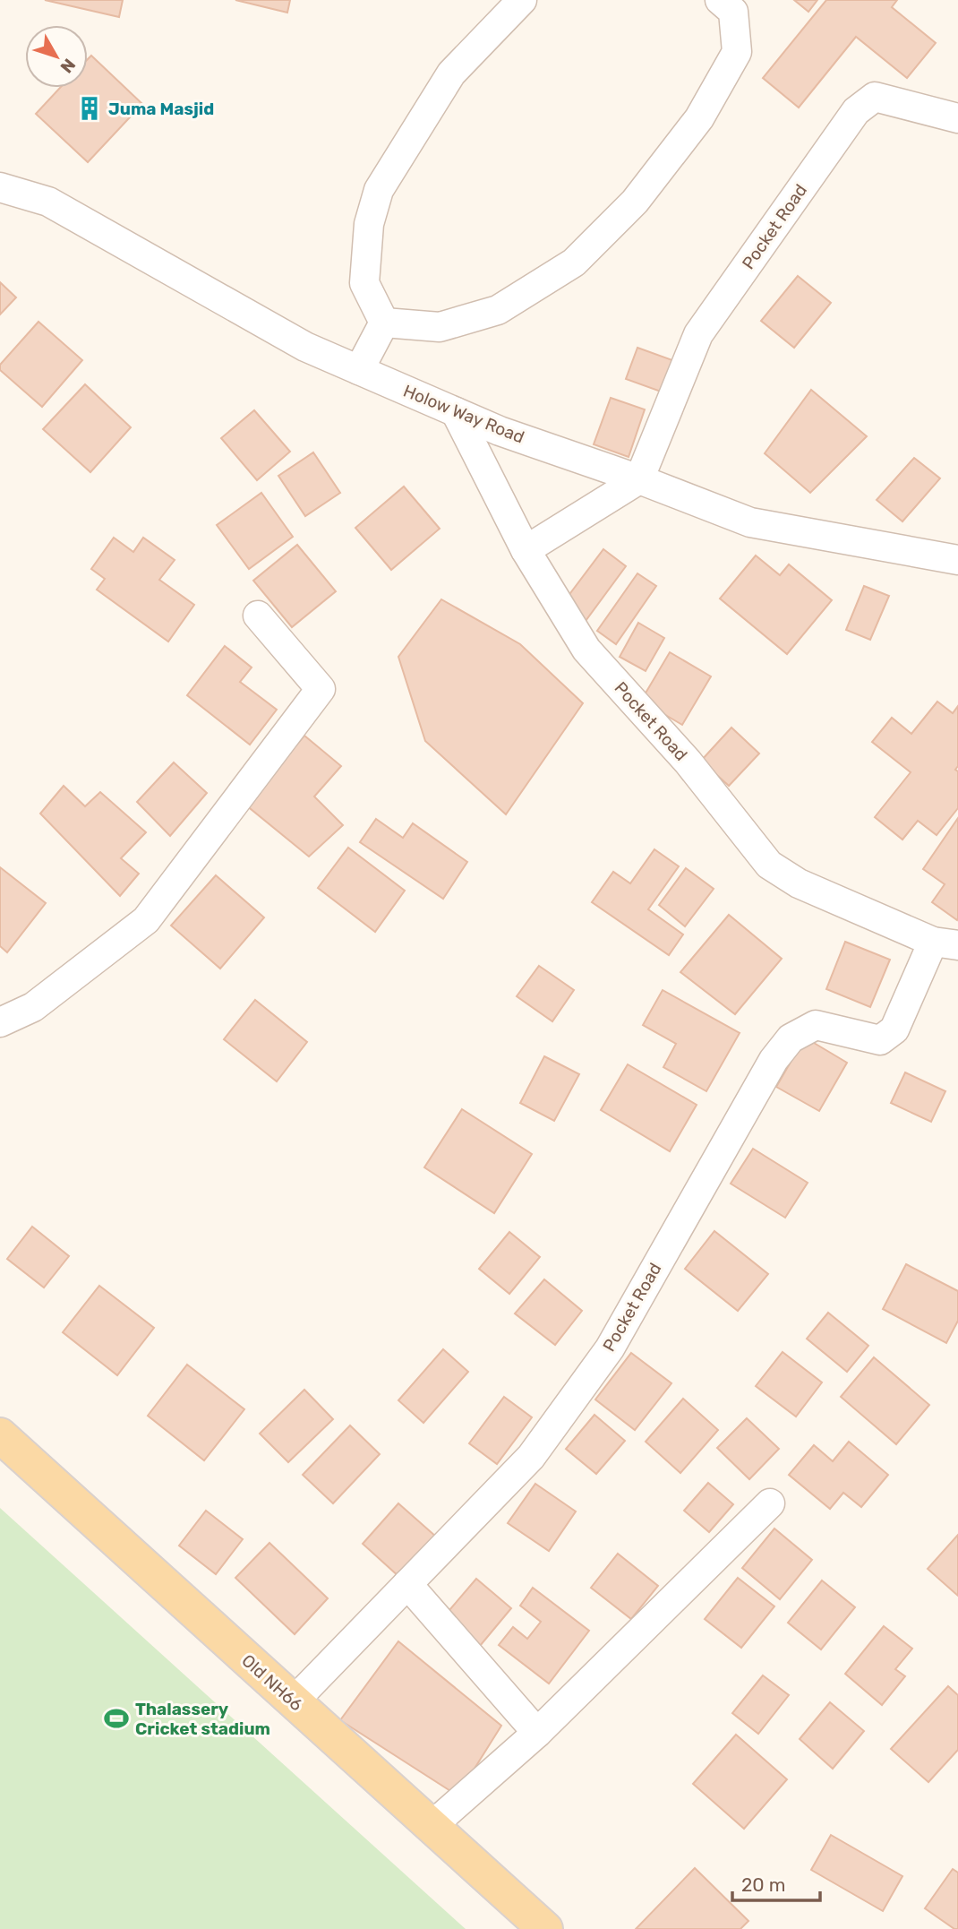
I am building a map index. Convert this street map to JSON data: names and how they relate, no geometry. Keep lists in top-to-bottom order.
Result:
{
  "streets": {
    "main road": ["Old NH66"],
    "street": ["Pocket Road", "Holow Way Road"]
  },
  "crossings": [
    ["Pocket Road", "Holow Way Road"],
    ["Pocket Road", "Old NH66"]
  ],
  "places": {
    "building": ["Juma Masjid"],
    "sports": ["Thalassery Cricket stadium"]
  },
  "scale_bar": "20 m",
  "north": "bottom right"
}
